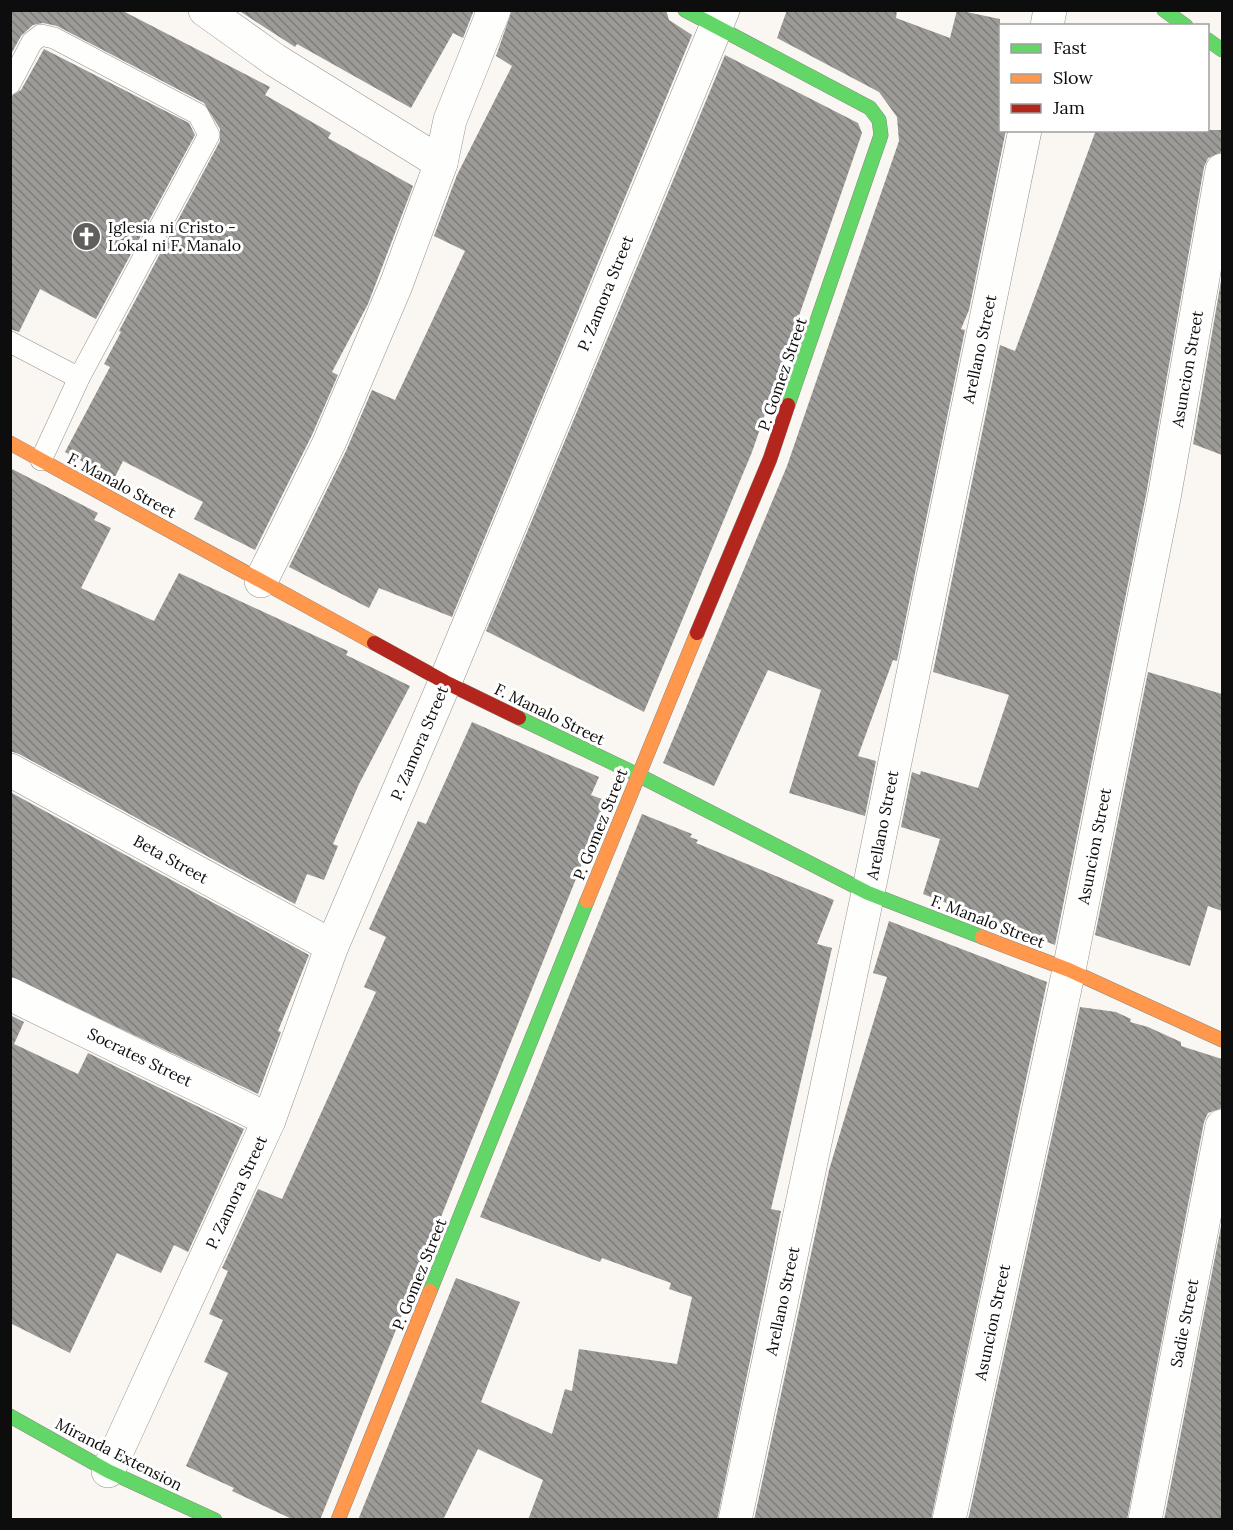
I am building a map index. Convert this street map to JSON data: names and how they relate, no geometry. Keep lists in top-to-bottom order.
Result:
{
  "streets": {
    "street": [
      "P. Zamora Street",
      "Arellano Street",
      "Asuncion Street",
      "P. Gomez Street",
      "F. Manalo Street",
      "Beta Street",
      "Socrates Street",
      "Sadie Street",
      "Miranda Extension"
    ]
  },
  "crossings": [
    ["P. Zamora Street", "P. Gomez Street"],
    ["P. Zamora Street", "F. Manalo Street"],
    ["P. Zamora Street", "Beta Street"],
    ["P. Zamora Street", "Socrates Street"],
    ["P. Zamora Street", "Miranda Extension"],
    ["Arellano Street", "F. Manalo Street"],
    ["Asuncion Street", "F. Manalo Street"],
    ["P. Gomez Street", "F. Manalo Street"]
  ],
  "places": {
    "church": ["Iglesia ni Cristo - Lokal ni F. Manalo"]
  },
  "legend": ["Fast", "Slow", "Jam"]
}
